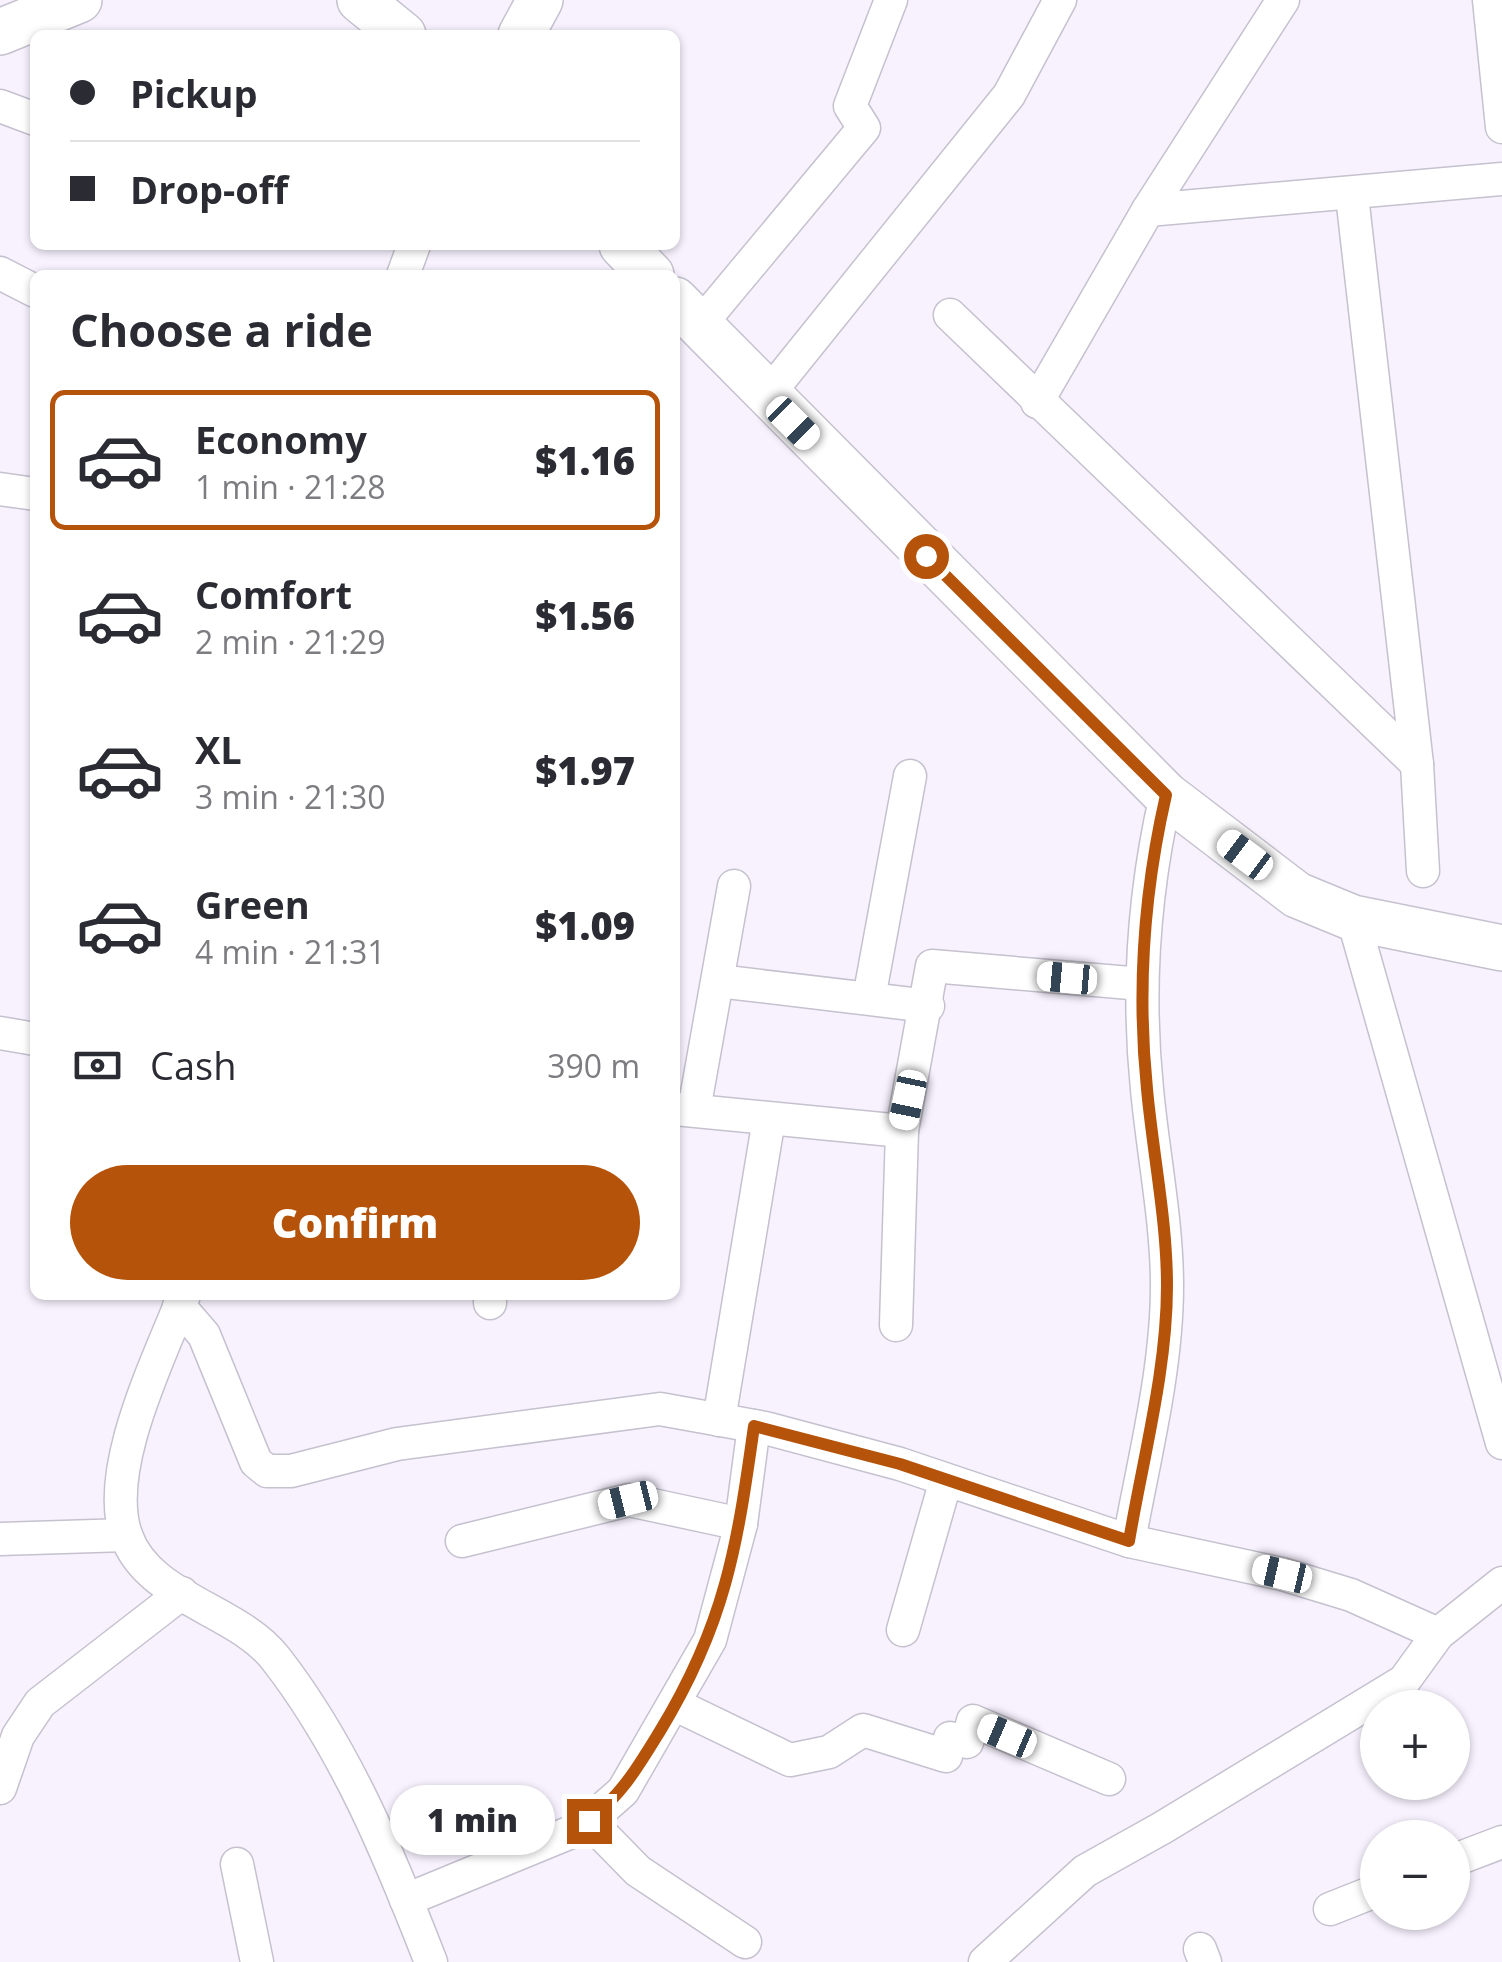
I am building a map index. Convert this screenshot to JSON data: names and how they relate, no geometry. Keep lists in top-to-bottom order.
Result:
{
  "page": {
    "banner": ["Pickup", "Drop-off"],
    "heading": "Choose a ride",
    "list": [
      {
        "name": "Economy",
        "note": "1 min · 21:28",
        "value": "$1.16"
      },
      {
        "name": "Comfort",
        "note": "2 min · 21:29",
        "value": "$1.56"
      },
      {
        "name": "XL",
        "note": "3 min · 21:30",
        "value": "$1.97"
      },
      {
        "name": "Green",
        "note": "4 min · 21:31",
        "value": "$1.09"
      }
    ],
    "pay": ["Cash", "390 m"],
    "buttons": "Confirm",
    "map_buttons": ["+", "−"],
    "bubble": "1 min"
  }
}
